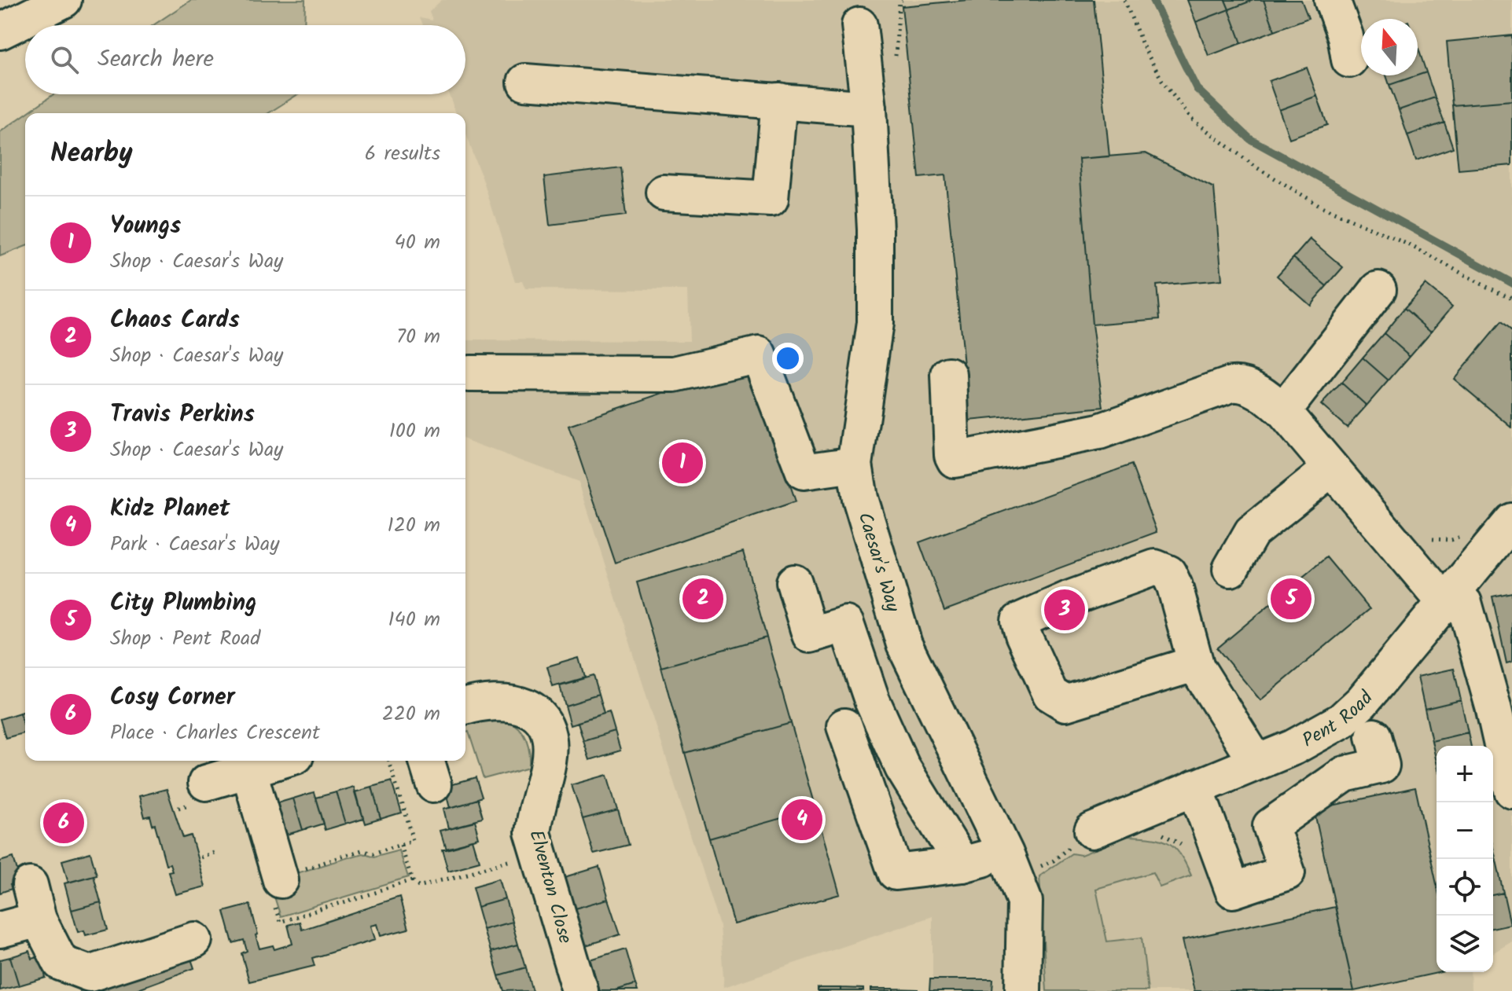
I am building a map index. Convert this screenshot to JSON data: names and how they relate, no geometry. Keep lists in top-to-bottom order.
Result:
{
  "streets": {
    "main road": ["Caesar's Way", "Pent Road", "Elventon Close"]
  },
  "north": "top",
  "page": {
    "search": "Search here",
    "heading": ["Nearby", "6 results"],
    "list": [
      {
        "mark": "1",
        "name": "Youngs",
        "note": "Shop · Caesar's Way",
        "value": "40 m"
      },
      {
        "mark": "2",
        "name": "Chaos Cards",
        "note": "Shop · Caesar's Way",
        "value": "70 m"
      },
      {
        "mark": "3",
        "name": "Travis Perkins",
        "note": "Shop · Caesar's Way",
        "value": "100 m"
      },
      {
        "mark": "4",
        "name": "Kidz Planet",
        "note": "Park · Caesar's Way",
        "value": "120 m"
      },
      {
        "mark": "5",
        "name": "City Plumbing",
        "note": "Shop · Pent Road",
        "value": "140 m"
      },
      {
        "mark": "6",
        "name": "Cosy Corner",
        "note": "Place · Charles Crescent",
        "value": "220 m"
      }
    ],
    "pins": [
      "1",
      "2",
      "5",
      "3",
      "4",
      "6"
    ],
    "map_buttons": ["+", "−"]
  }
}
